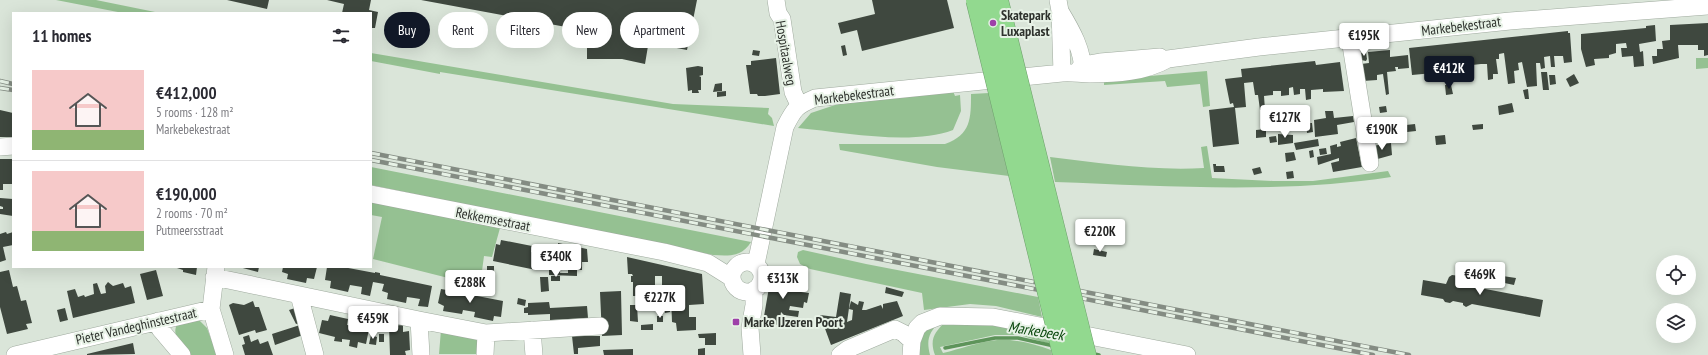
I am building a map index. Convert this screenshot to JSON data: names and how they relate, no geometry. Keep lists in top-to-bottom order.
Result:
{
  "streets": {
    "street": [
      "Markebekestraat",
      "Hospitaalweg",
      "Rekkemsestraat",
      "Pieter Vandeghinstestraat"
    ]
  },
  "crossings": [
    ["Markebekestraat", "Hospitaalweg"],
    ["Markebekestraat", "Rekkemsestraat"]
  ],
  "water": ["Markebeek"],
  "places": {
    "other": ["Skatepark Luxaplast"],
    "transit": ["Marke IJzeren Poort"]
  },
  "page": {
    "chip": [
      "Buy",
      "Rent",
      "Filters",
      "New",
      "Apartment"
    ],
    "heading": "11 homes",
    "price": [
      "€195K",
      "€412K",
      "€127K",
      "€190K",
      "€220K",
      "€340K",
      "€469K",
      "€313K",
      "€288K",
      "€227K",
      "€459K"
    ],
    "list": [
      {
        "name": "€412,000",
        "note": "5 rooms · 128 m² · Markebekestraat"
      },
      {
        "name": "€190,000",
        "note": "2 rooms · 70 m² · Putmeersstraat"
      }
    ]
  }
}
